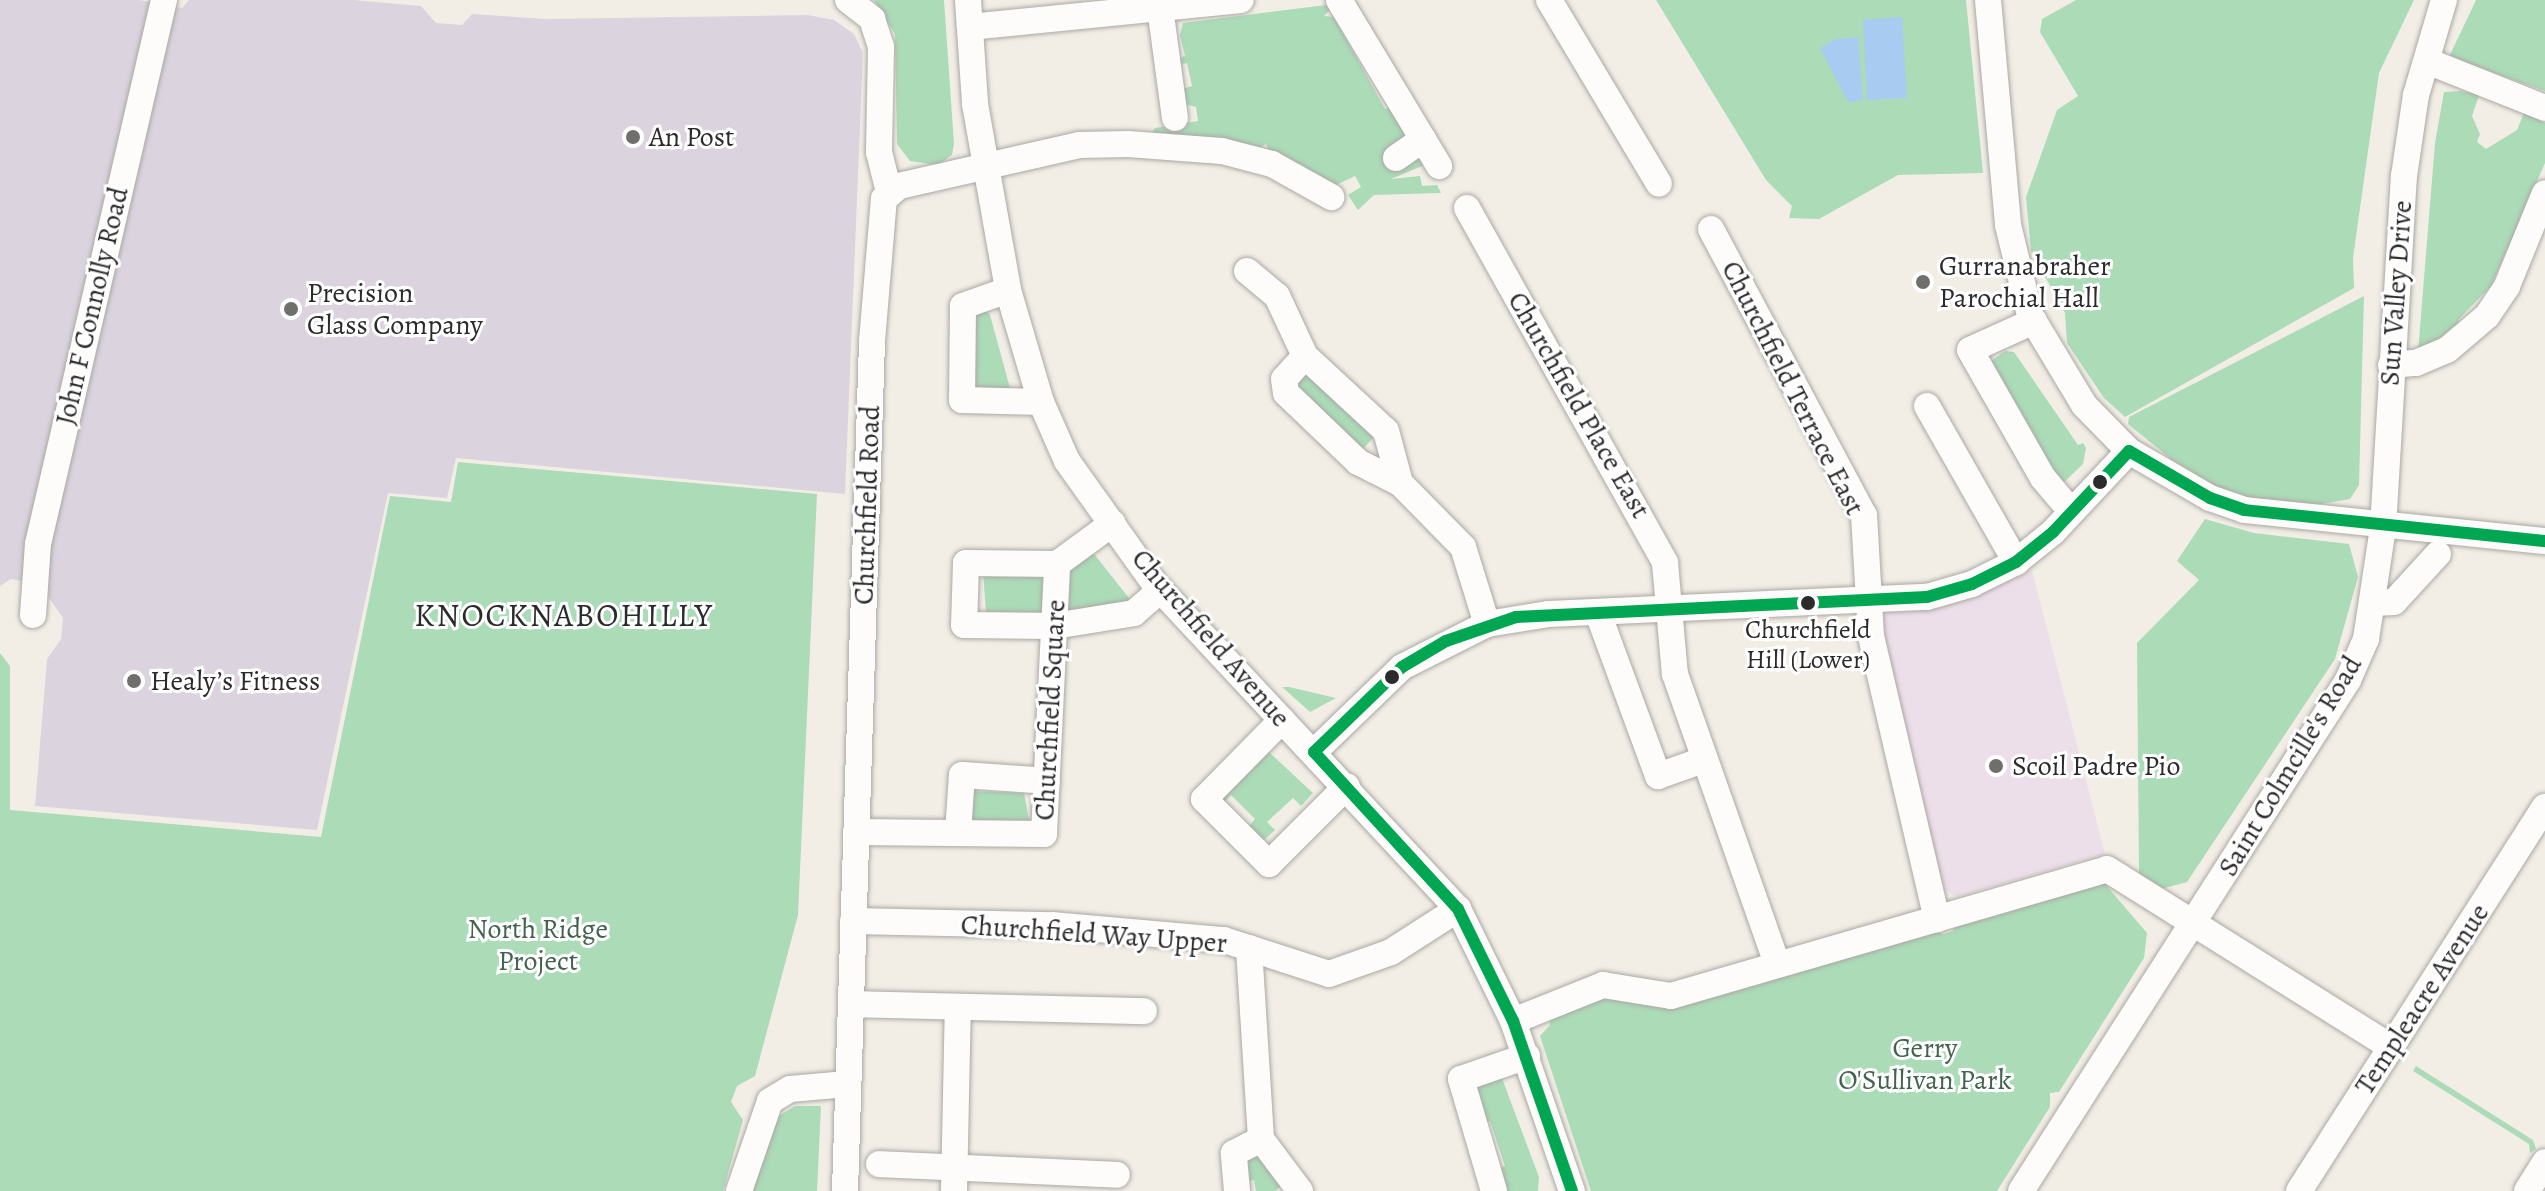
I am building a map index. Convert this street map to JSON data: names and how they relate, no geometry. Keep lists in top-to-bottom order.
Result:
{
  "streets": {
    "street": [
      "Sun Valley Drive",
      "John F Connolly Road",
      "Churchfield Terrace East",
      "Churchfield Place East",
      "Churchfield Road",
      "Churchfield Avenue",
      "Churchfield Square",
      "Saint Colmcille's Road",
      "Churchfield Way Upper",
      "Templeacre Avenue"
    ]
  },
  "crossings": [
    ["Sun Valley Drive", "Saint Colmcille's Road"],
    ["Churchfield Road", "Churchfield Square"],
    ["Churchfield Road", "Churchfield Way Upper"],
    ["Churchfield Avenue", "Churchfield Square"],
    ["Churchfield Avenue", "Churchfield Way Upper"]
  ],
  "districts": ["KNOCKNABOHILLY"],
  "parks": ["North Ridge Project", "Gerry O'Sullivan Park"],
  "places": [
    "An Post",
    "Gurranabraher Parochial Hall",
    "Precision Glass Company",
    "Churchfield Hill (Lower)",
    "Healy’s Fitness",
    "Scoil Padre Pio"
  ]
}
